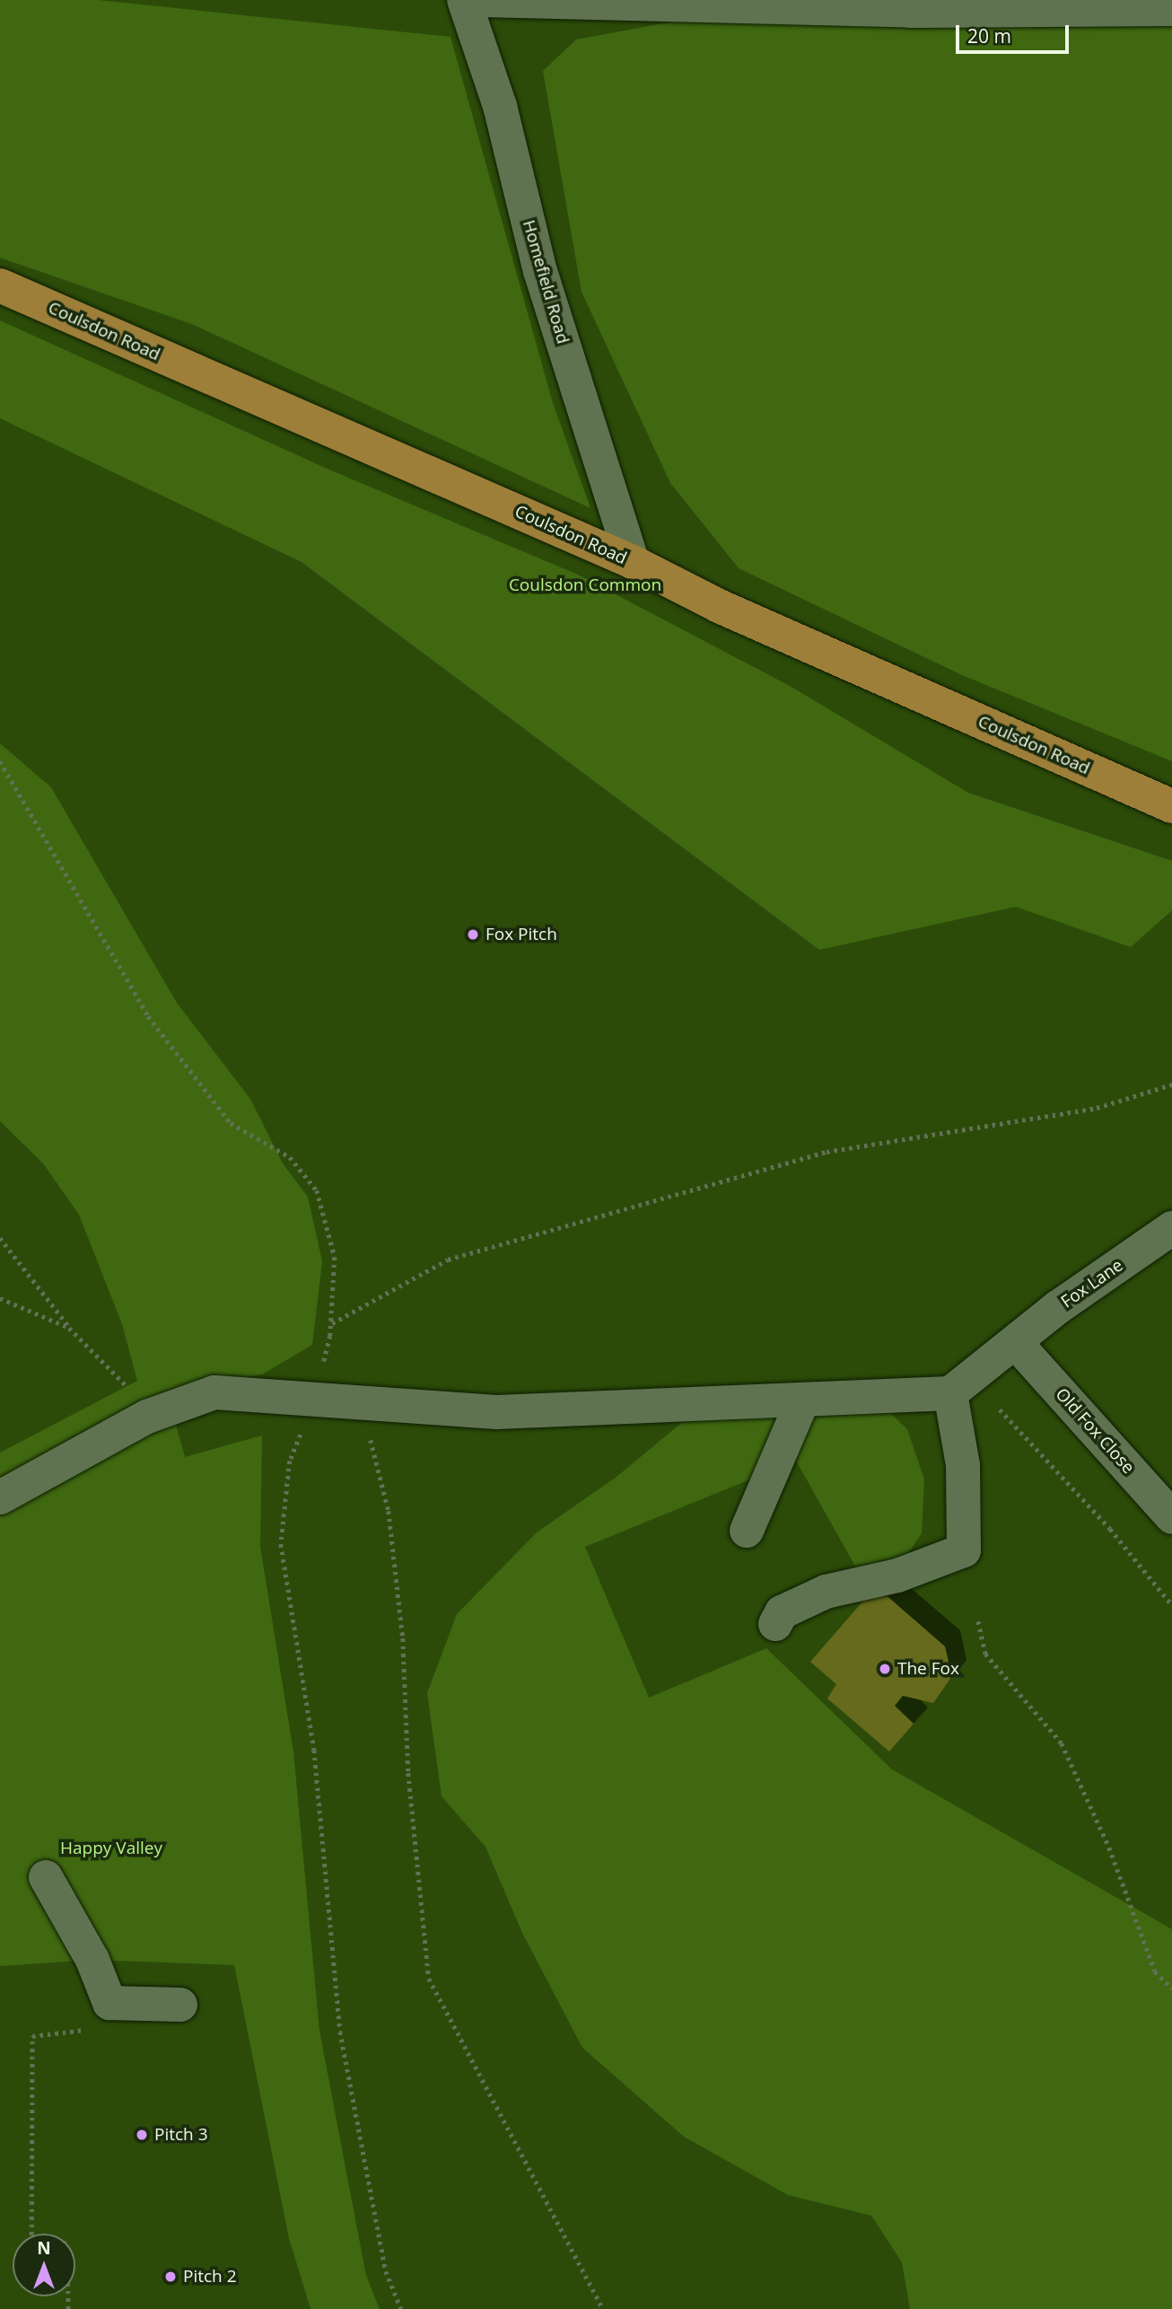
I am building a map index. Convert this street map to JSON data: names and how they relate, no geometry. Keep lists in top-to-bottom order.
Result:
{
  "streets": {
    "main road": ["Coulsdon Road"],
    "street": ["Homefield Road", "Fox Lane", "Old Fox Close"]
  },
  "crossings": [
    ["Homefield Road", "Coulsdon Road"],
    ["Fox Lane", "Old Fox Close"]
  ],
  "parks": ["Coulsdon Common", "Happy Valley"],
  "places": [
    "Fox Pitch",
    "The Fox",
    "Pitch 3",
    "Pitch 2"
  ],
  "scale_bar": "20 m",
  "north": "top"
}
